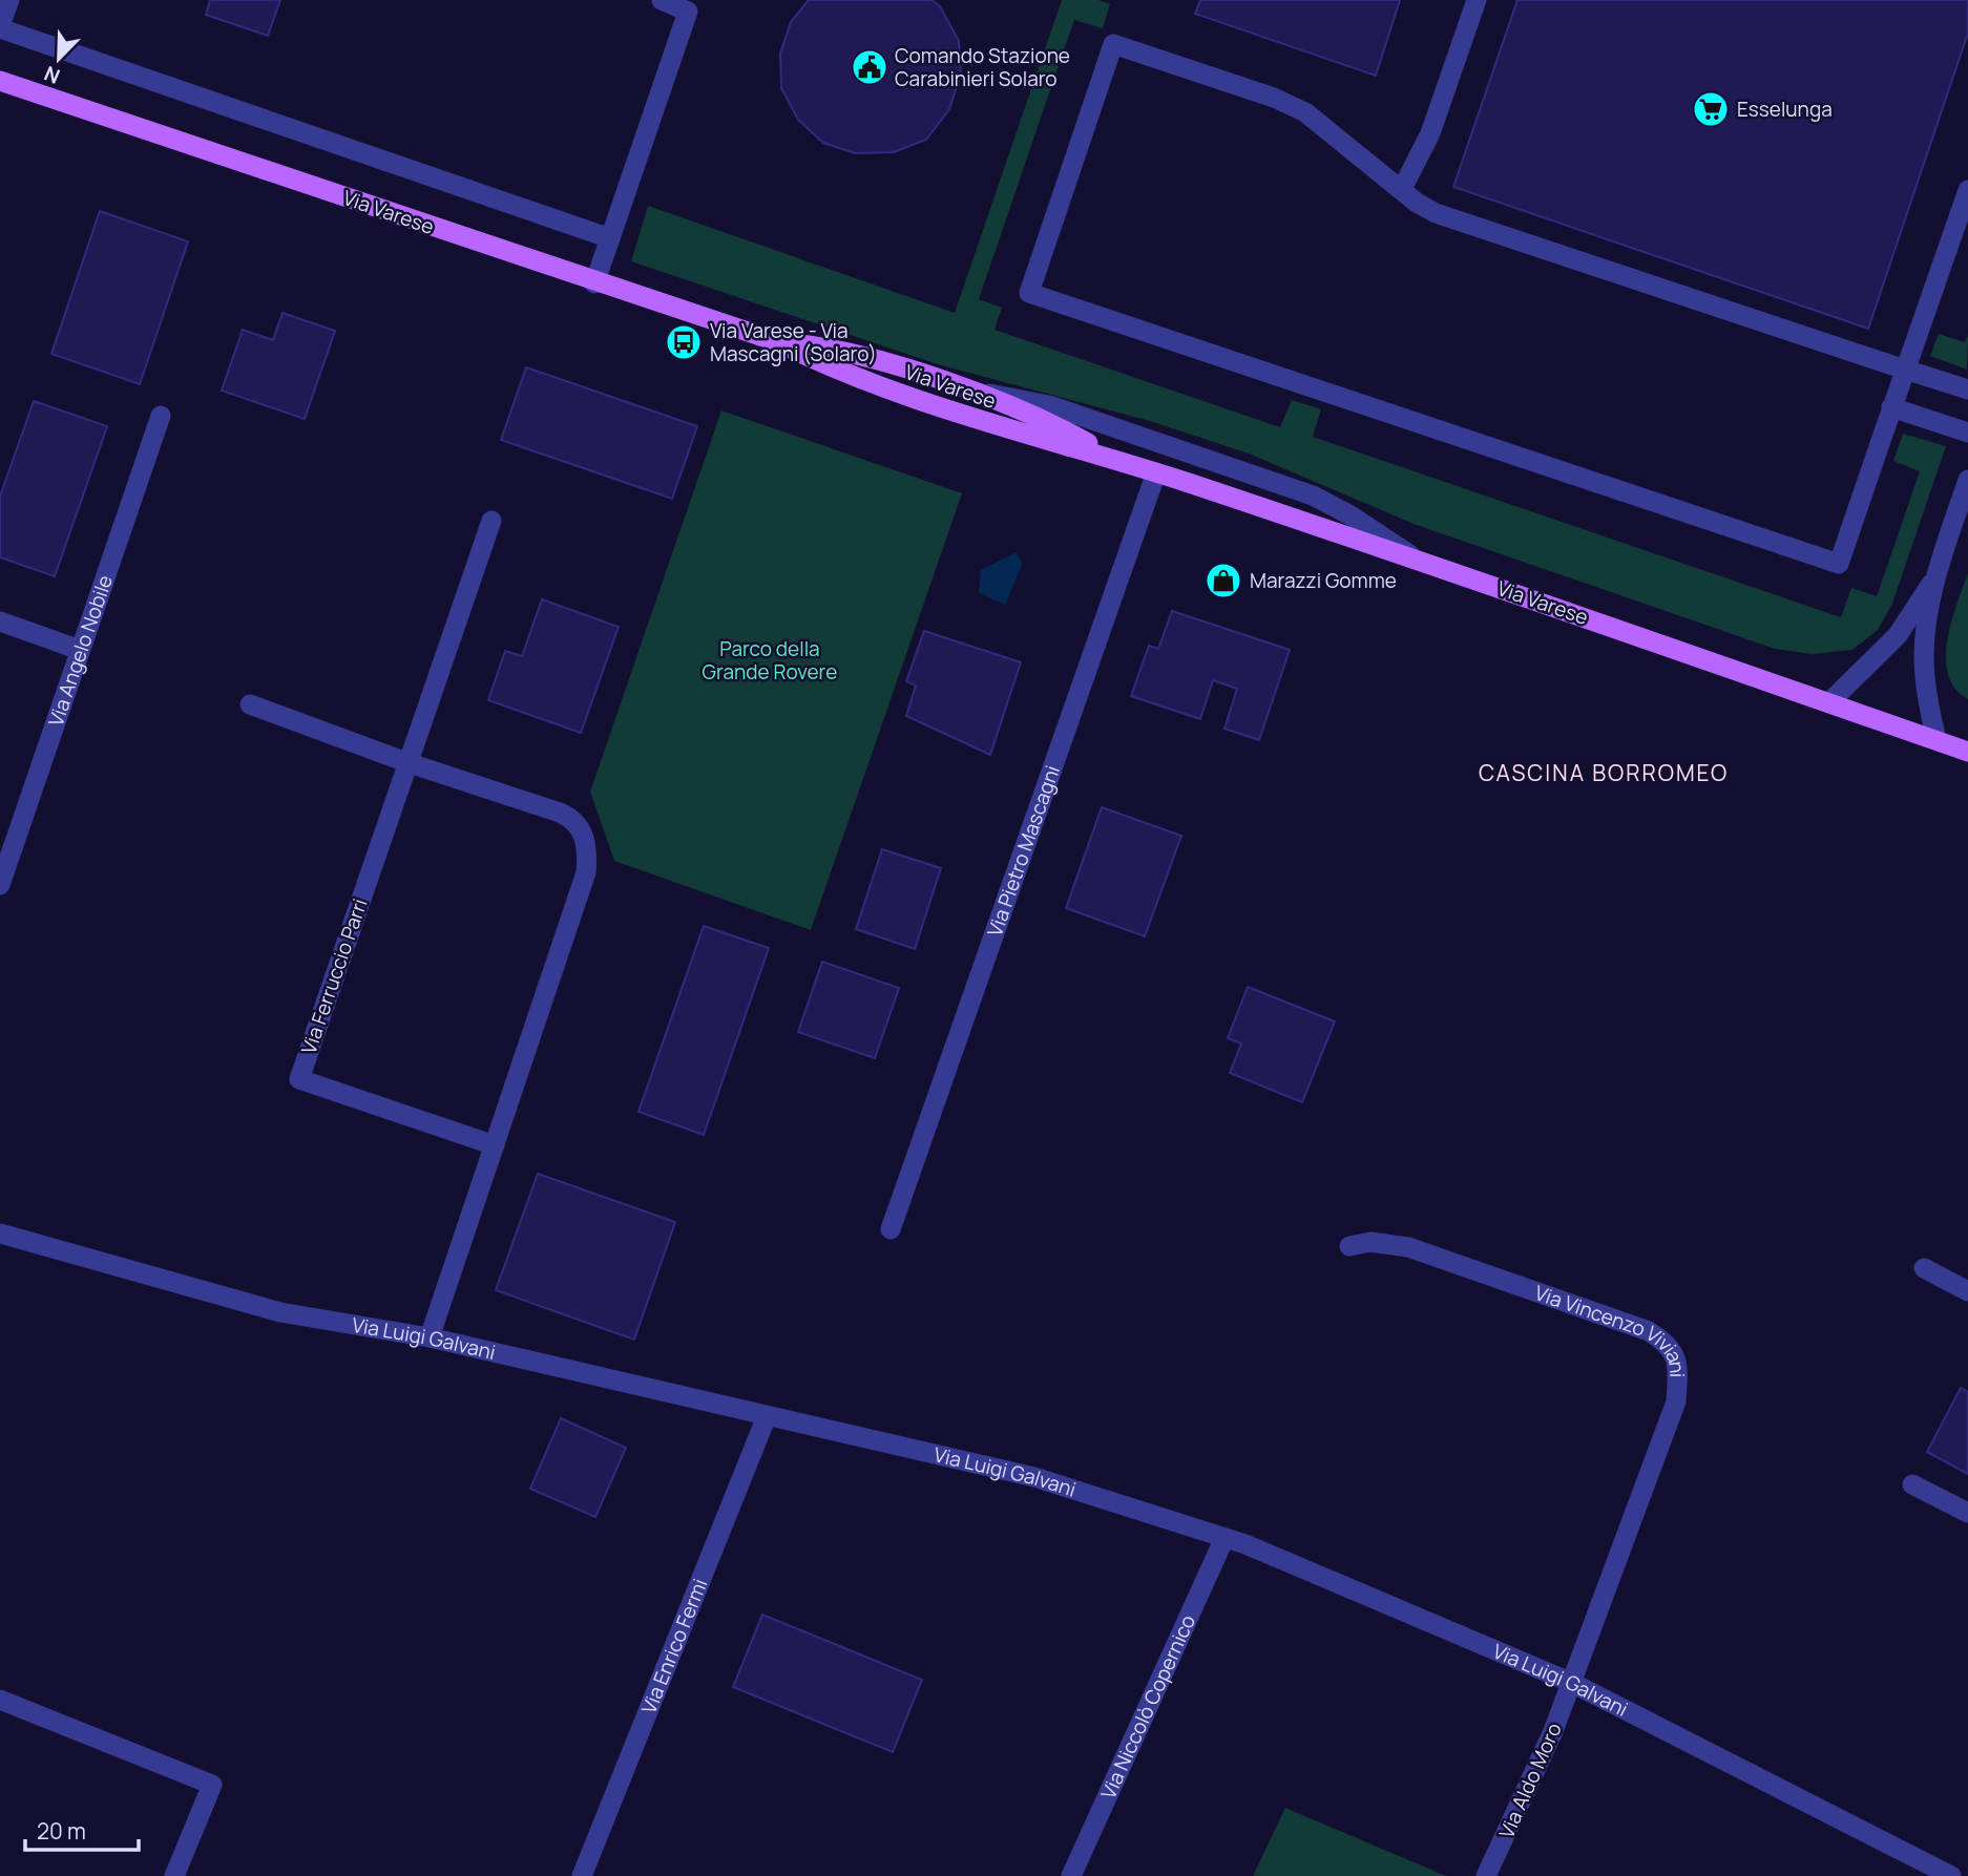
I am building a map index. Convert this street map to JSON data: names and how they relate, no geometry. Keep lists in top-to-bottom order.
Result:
{
  "streets": {
    "main road": ["Via Varese"],
    "street": [
      "Via Angelo Nobile",
      "Via Pietro Mascagni",
      "Via Ferruccio Parri",
      "Via Vincenzo Viviani",
      "Via Luigi Galvani",
      "Via Enrico Fermi",
      "Via Niccolò Copernico",
      "Via Aldo Moro"
    ]
  },
  "crossings": [
    ["Via Varese", "Via Pietro Mascagni"],
    ["Via Vincenzo Viviani", "Via Luigi Galvani"],
    ["Via Vincenzo Viviani", "Via Aldo Moro"],
    ["Via Luigi Galvani", "Via Enrico Fermi"],
    ["Via Luigi Galvani", "Via Niccolò Copernico"],
    ["Via Luigi Galvani", "Via Aldo Moro"]
  ],
  "districts": ["CASCINA BORROMEO"],
  "parks": ["Parco della Grande Rovere"],
  "places": {
    "public building": ["Comando Stazione Carabinieri Solaro"],
    "supermarket": ["Esselunga"],
    "bus stop": ["Via Varese - Via Mascagni (Solaro)"],
    "shop": ["Marazzi Gomme"]
  },
  "scale_bar": "20 m",
  "north": "bottom left"
}
